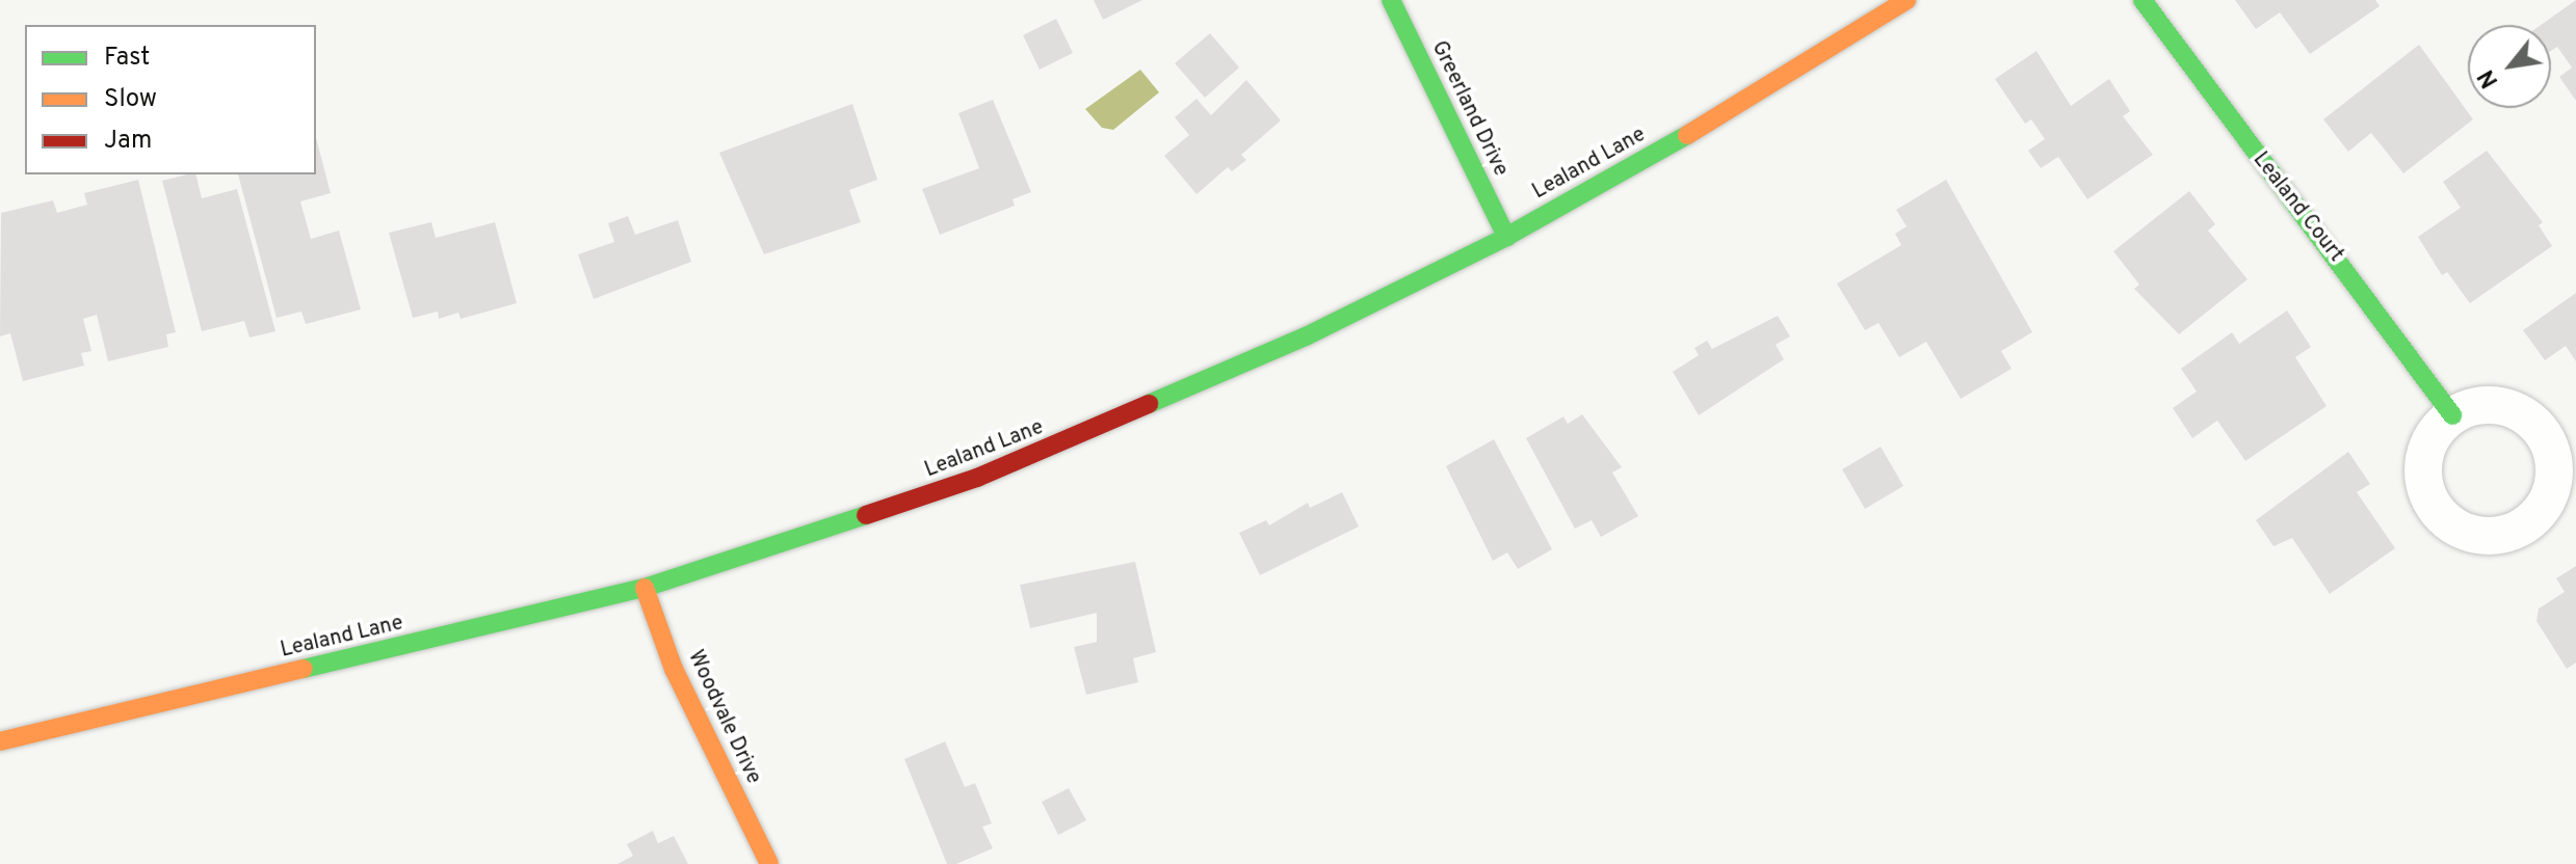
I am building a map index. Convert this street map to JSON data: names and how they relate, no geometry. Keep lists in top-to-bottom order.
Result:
{
  "streets": {
    "street": [
      "Greerland Drive",
      "Lealand Lane",
      "Lealand Court",
      "Woodvale Drive"
    ]
  },
  "crossings": [
    ["Greerland Drive", "Lealand Lane"],
    ["Lealand Lane", "Woodvale Drive"]
  ],
  "legend": ["Fast", "Slow", "Jam"],
  "north": "bottom left"
}
